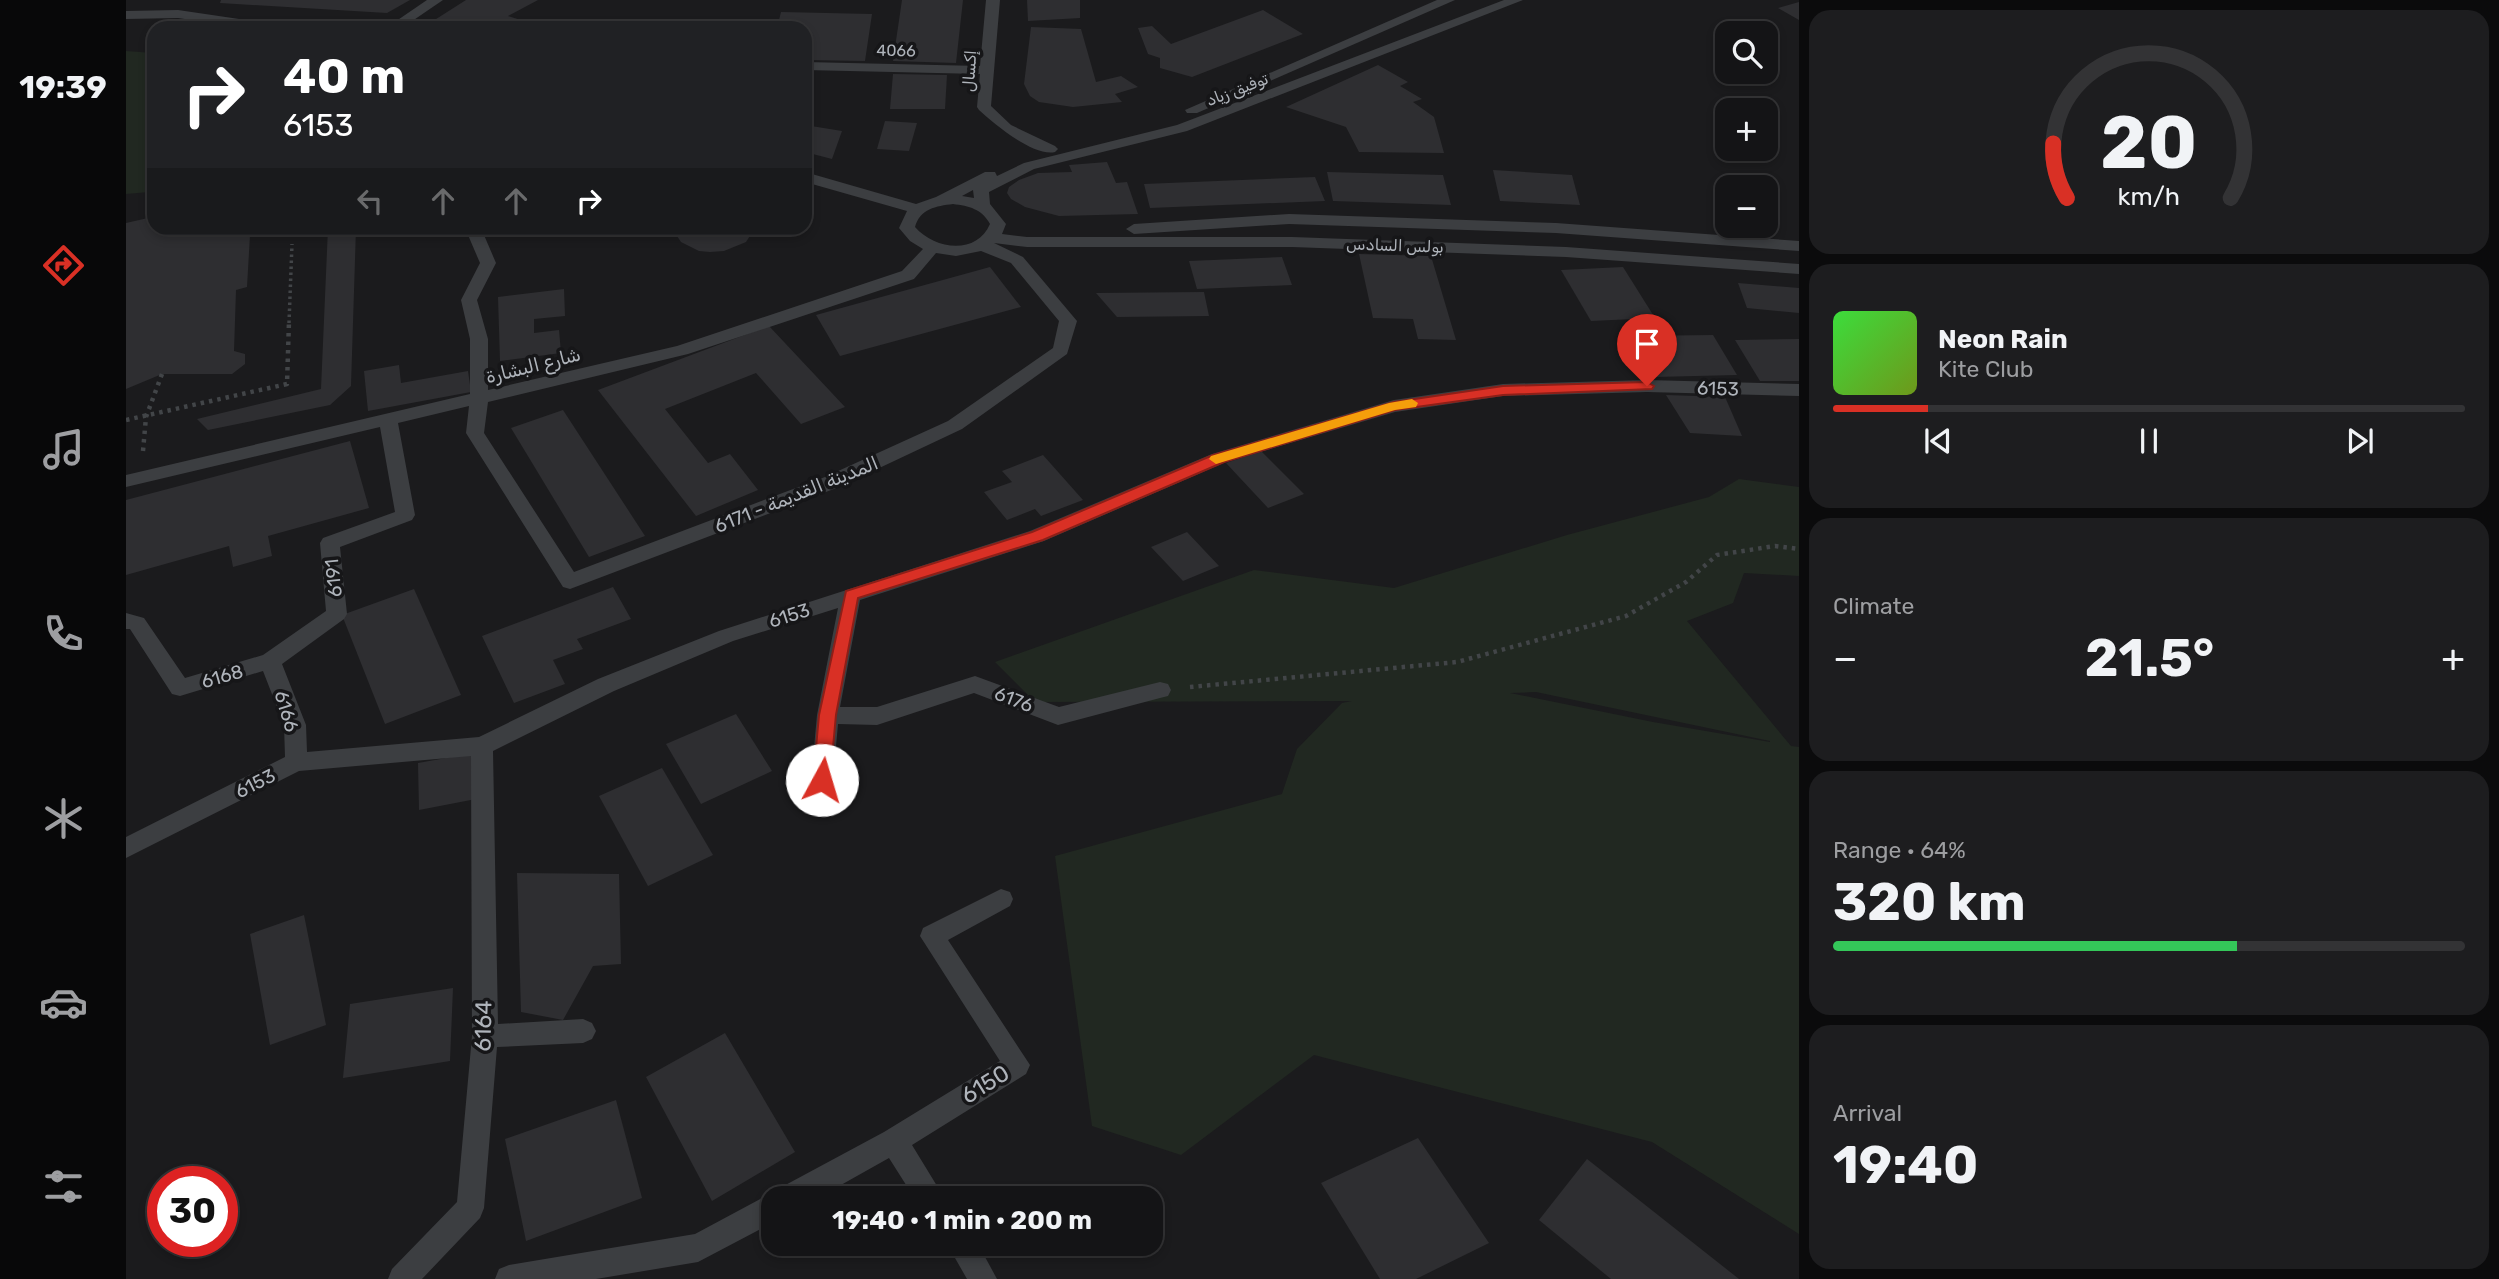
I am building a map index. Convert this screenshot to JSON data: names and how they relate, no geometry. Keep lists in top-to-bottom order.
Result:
{
  "streets": {
    "street": [
      "4066",
      "إكسال",
      "توفيق زياد",
      "بولس السادس",
      "شارع البشارة",
      "6153",
      "المدينة القديمة - 6171",
      "6191",
      "6168",
      "6176",
      "6166",
      "6164",
      "6150"
    ]
  },
  "crossings": [
    ["4066", "إكسال"],
    ["إكسال", "توفيق زياد"],
    ["بولس السادس", "المدينة القديمة - 6171"],
    ["شارع البشارة", "المدينة القديمة - 6171"],
    ["شارع البشارة", "6191"],
    ["6153", "6166"],
    ["6153", "6164"],
    ["6191", "6168"],
    ["6168", "6166"]
  ],
  "page": {
    "tabs": "19:39",
    "map_buttons": ["+", "−"],
    "turn": ["40 m", "6153"],
    "song": ["Neon Rain", "Kite Club"],
    "tile": [
      "Climate",
      ["Range · 64%", "320 km"],
      ["Arrival", "19:40"]
    ],
    "heat": ["−", "21.5°", "+"],
    "limit": "30",
    "trip": "19:40 · 1 min · 200 m",
    "gauge": ["20", "km/h"]
  }
}
